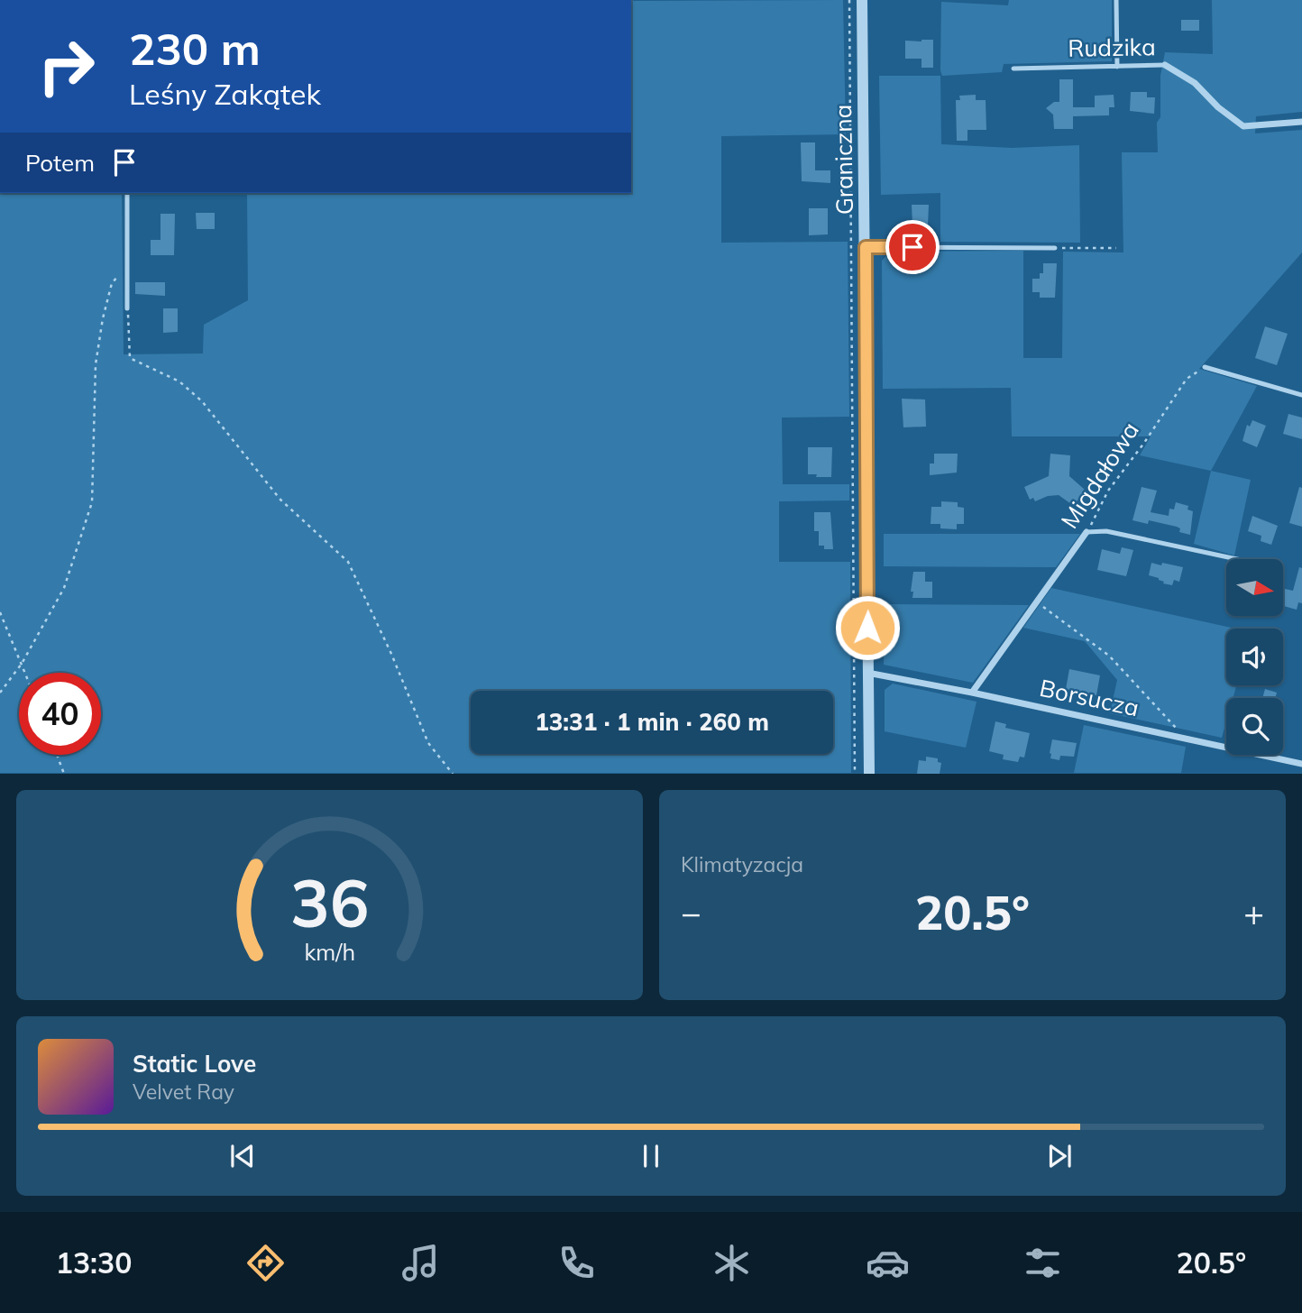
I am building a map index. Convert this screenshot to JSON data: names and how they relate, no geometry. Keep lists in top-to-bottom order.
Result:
{
  "streets": {
    "street": [
      "Rudzika",
      "Graniczna",
      "Migdałowa",
      "Borsucza"
    ]
  },
  "crossings": [
    ["Graniczna", "Borsucza"],
    ["Migdałowa", "Borsucza"]
  ],
  "north": "right",
  "page": {
    "turn": ["230 m", "Leśny Zakątek"],
    "then": "Potem",
    "limit": "40",
    "trip": "13:31 · 1 min · 260 m",
    "tile": "Klimatyzacja",
    "heat": ["−", "20.5°", "+"],
    "song": ["Static Love", "Velvet Ray"],
    "tabs": ["13:30", "20.5°"],
    "gauge": ["36", "km/h"]
  }
}
